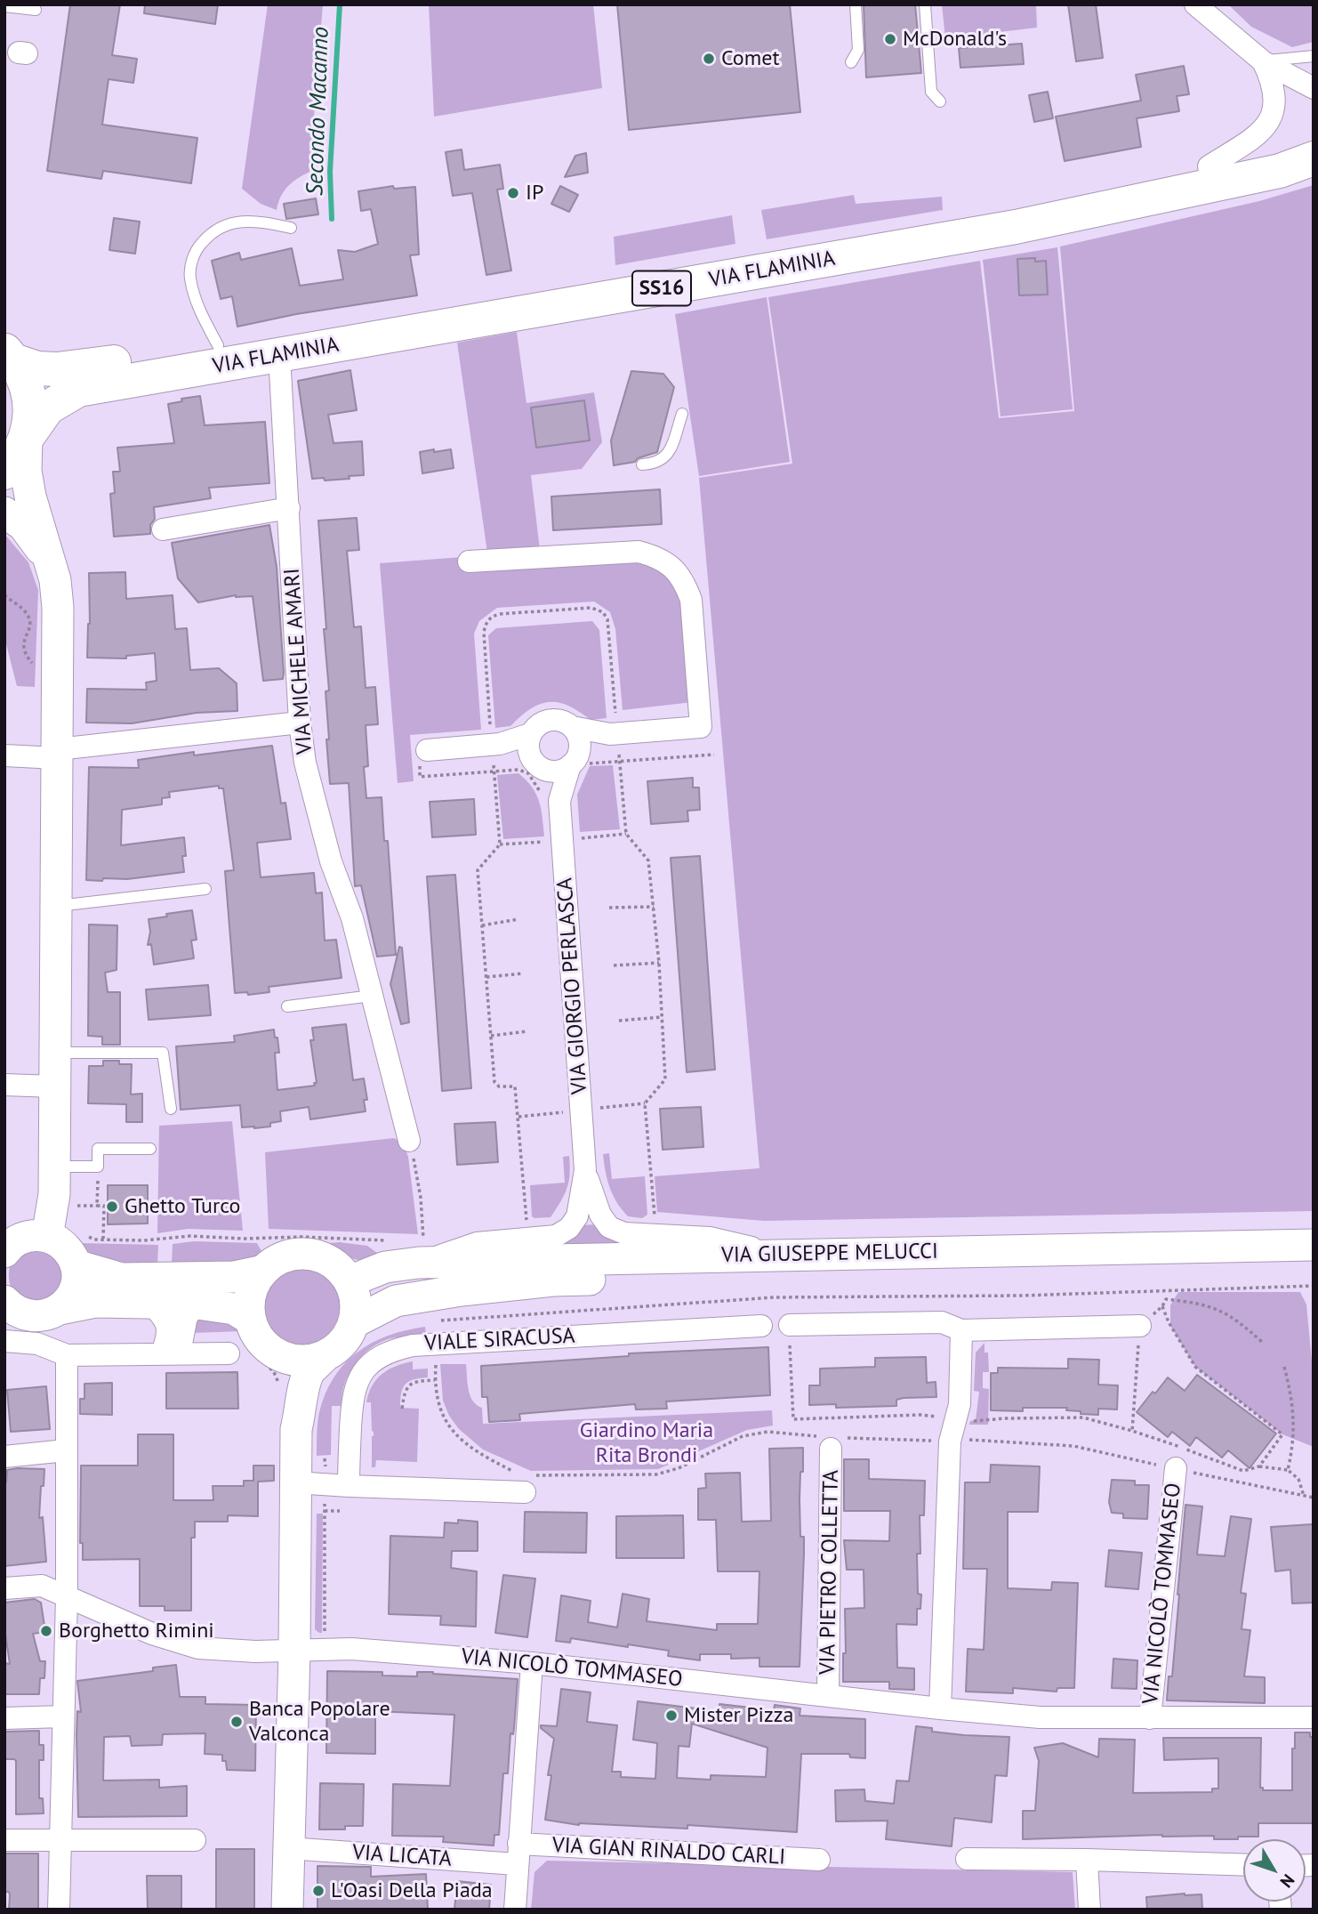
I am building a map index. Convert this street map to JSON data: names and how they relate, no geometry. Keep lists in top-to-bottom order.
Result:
{
  "streets": {
    "main road": ["VIA FLAMINIA", "SS16", "VIA GIUSEPPE MELUCCI"],
    "street": [
      "VIA MICHELE AMARI",
      "VIA GIORGIO PERLASCA",
      "VIALE SIRACUSA",
      "VIA PIETRO COLLETTA",
      "VIA NICOLÒ TOMMASEO",
      "VIA GIAN RINALDO CARLI",
      "VIA LICATA"
    ]
  },
  "crossings": [
    ["VIA FLAMINIA", "SS16"],
    ["VIA FLAMINIA", "VIA MICHELE AMARI"],
    ["VIA GIORGIO PERLASCA", "VIA GIUSEPPE MELUCCI"],
    ["VIA PIETRO COLLETTA", "VIA NICOLÒ TOMMASEO"],
    ["VIA GIAN RINALDO CARLI", "VIA LICATA"]
  ],
  "water": ["Secondo Macanno"],
  "parks": ["Giardino Maria Rita Brondi"],
  "places": [
    "McDonald's",
    "Comet",
    "IP",
    "Ghetto Turco",
    "Borghetto Rimini",
    "Mister Pizza",
    "Banca Popolare Valconca",
    "L'Oasi Della Piada"
  ],
  "north": "bottom right"
}
